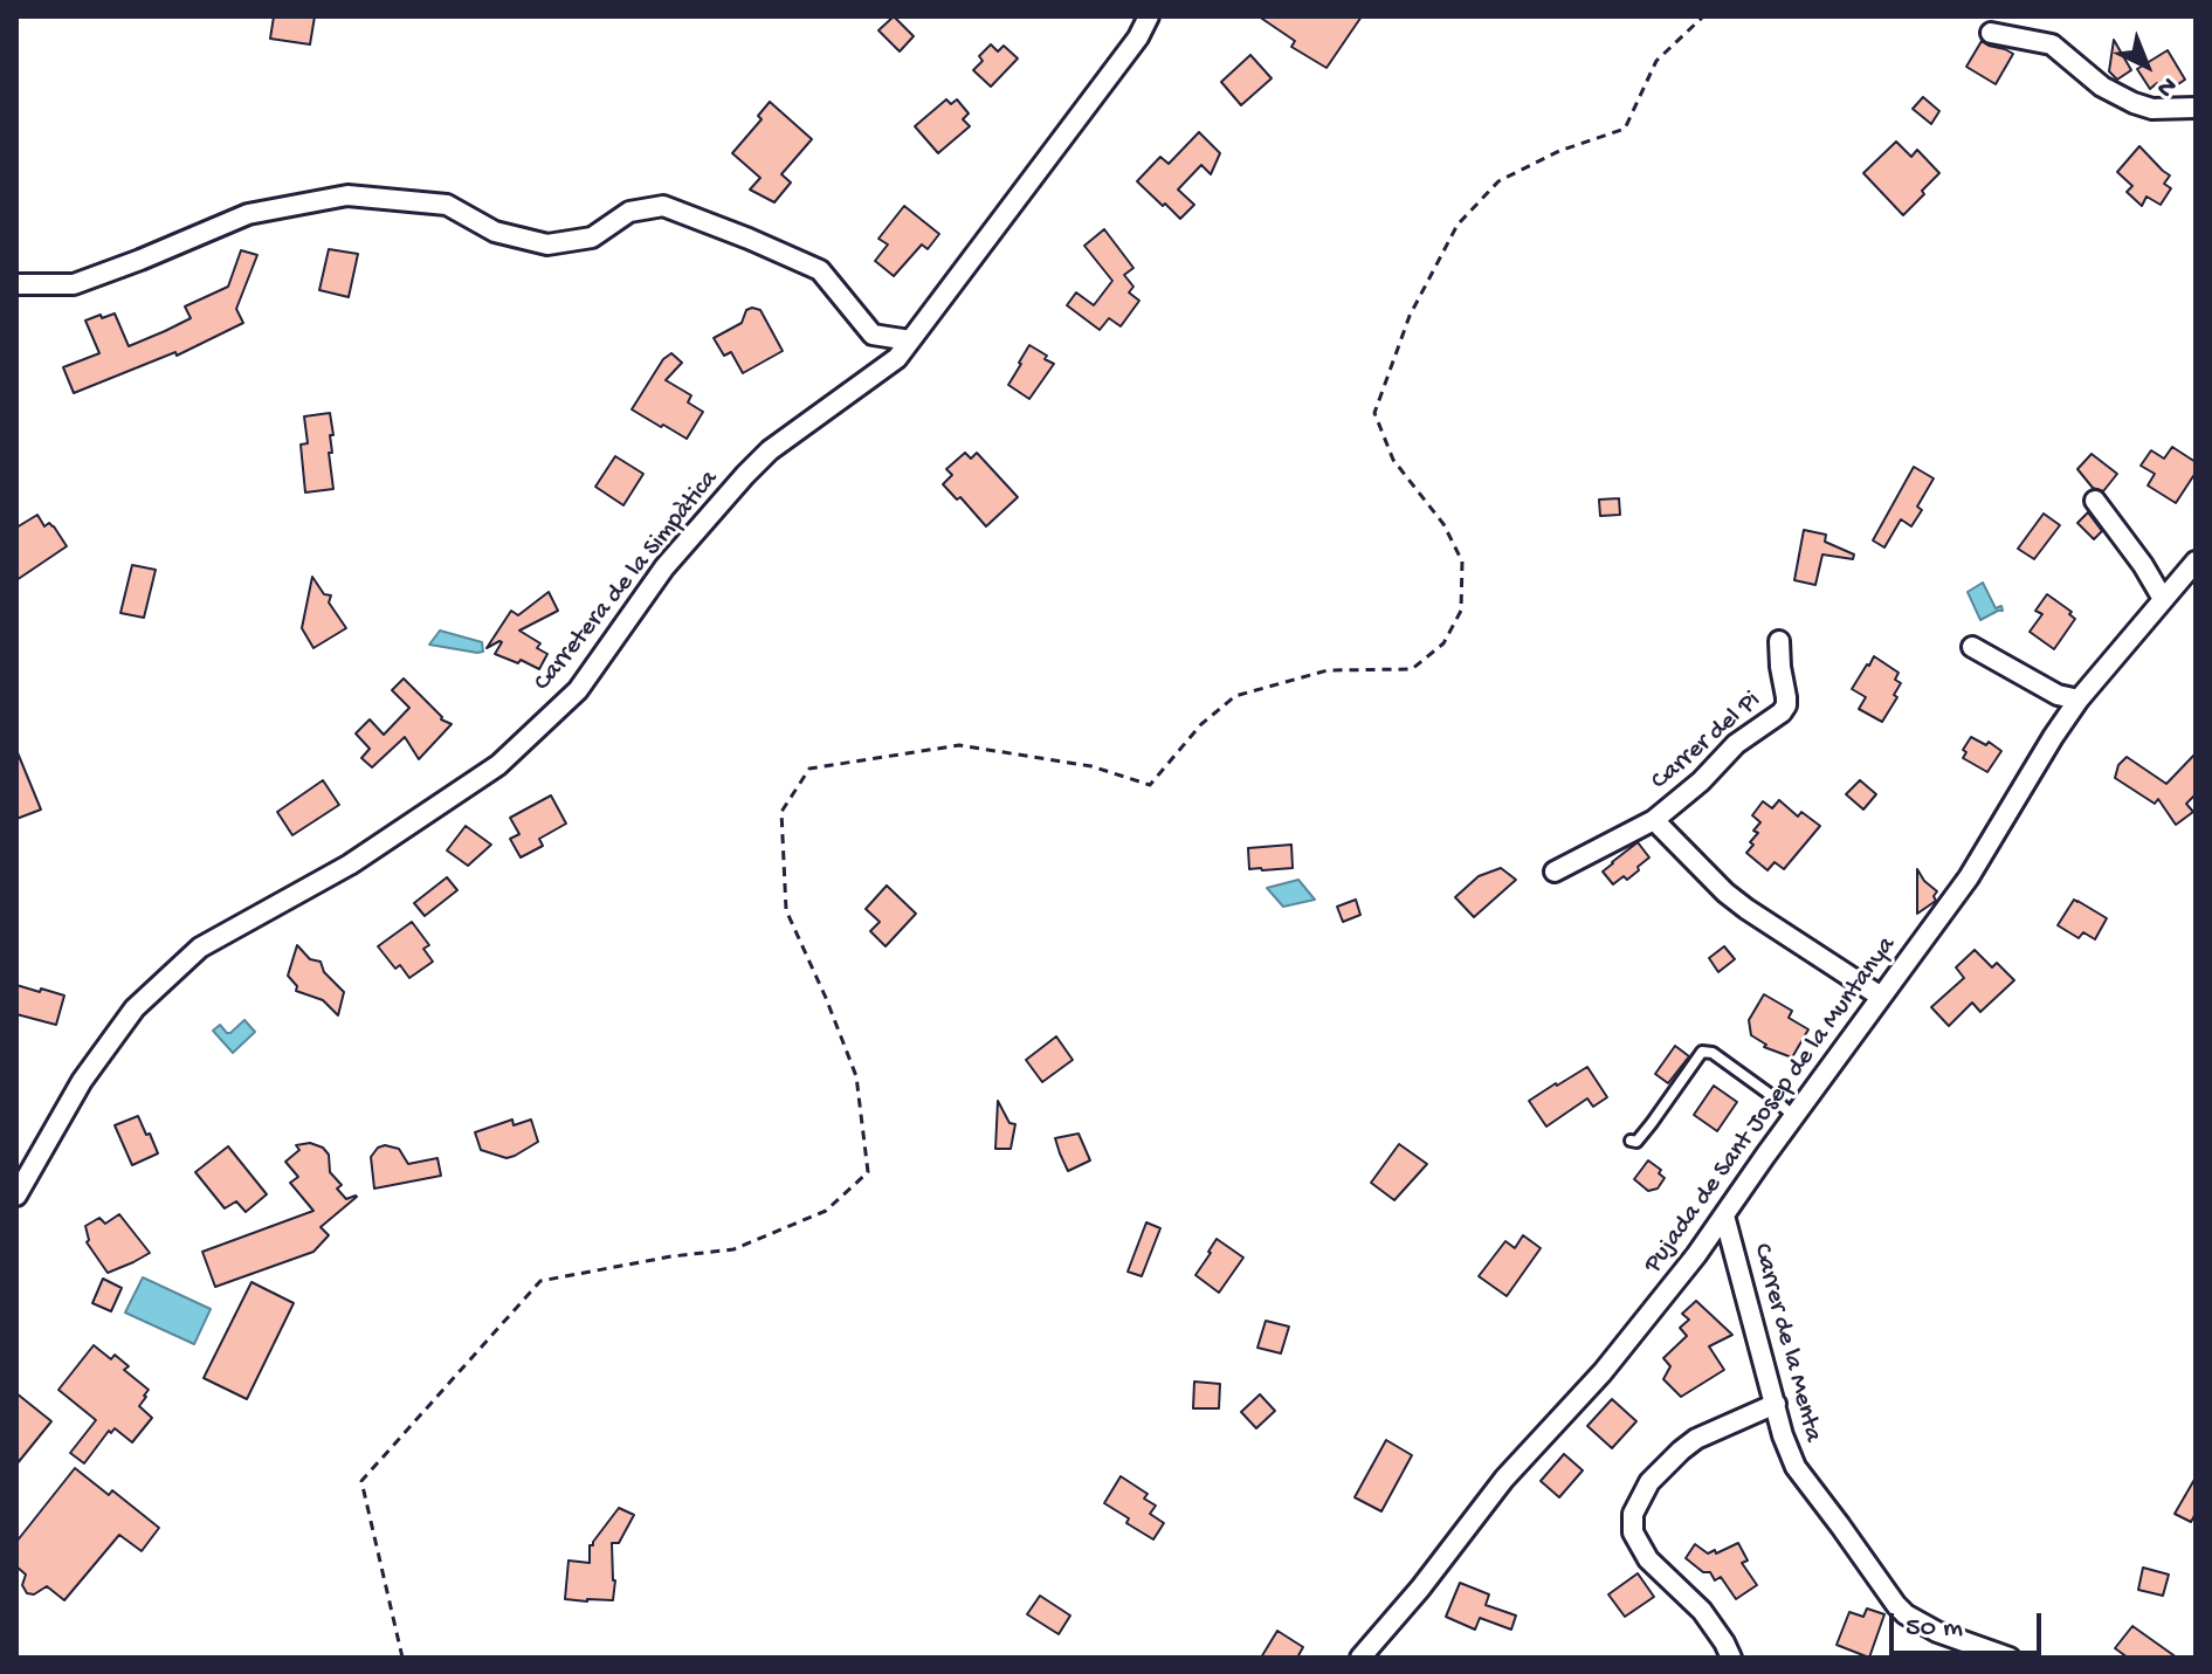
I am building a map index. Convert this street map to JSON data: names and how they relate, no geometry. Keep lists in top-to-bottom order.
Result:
{
  "streets": {
    "street": [
      "Carretera de la Simpàtica",
      "Carrer del Pi",
      "Pujada de Sant Josep de la Muntanya",
      "Carrer de la Menta"
    ]
  },
  "crossings": [
    ["Carrer del Pi", "Pujada de Sant Josep de la Muntanya"],
    ["Pujada de Sant Josep de la Muntanya", "Carrer de la Menta"]
  ],
  "scale_bar": "50 m",
  "north": "bottom right"
}
